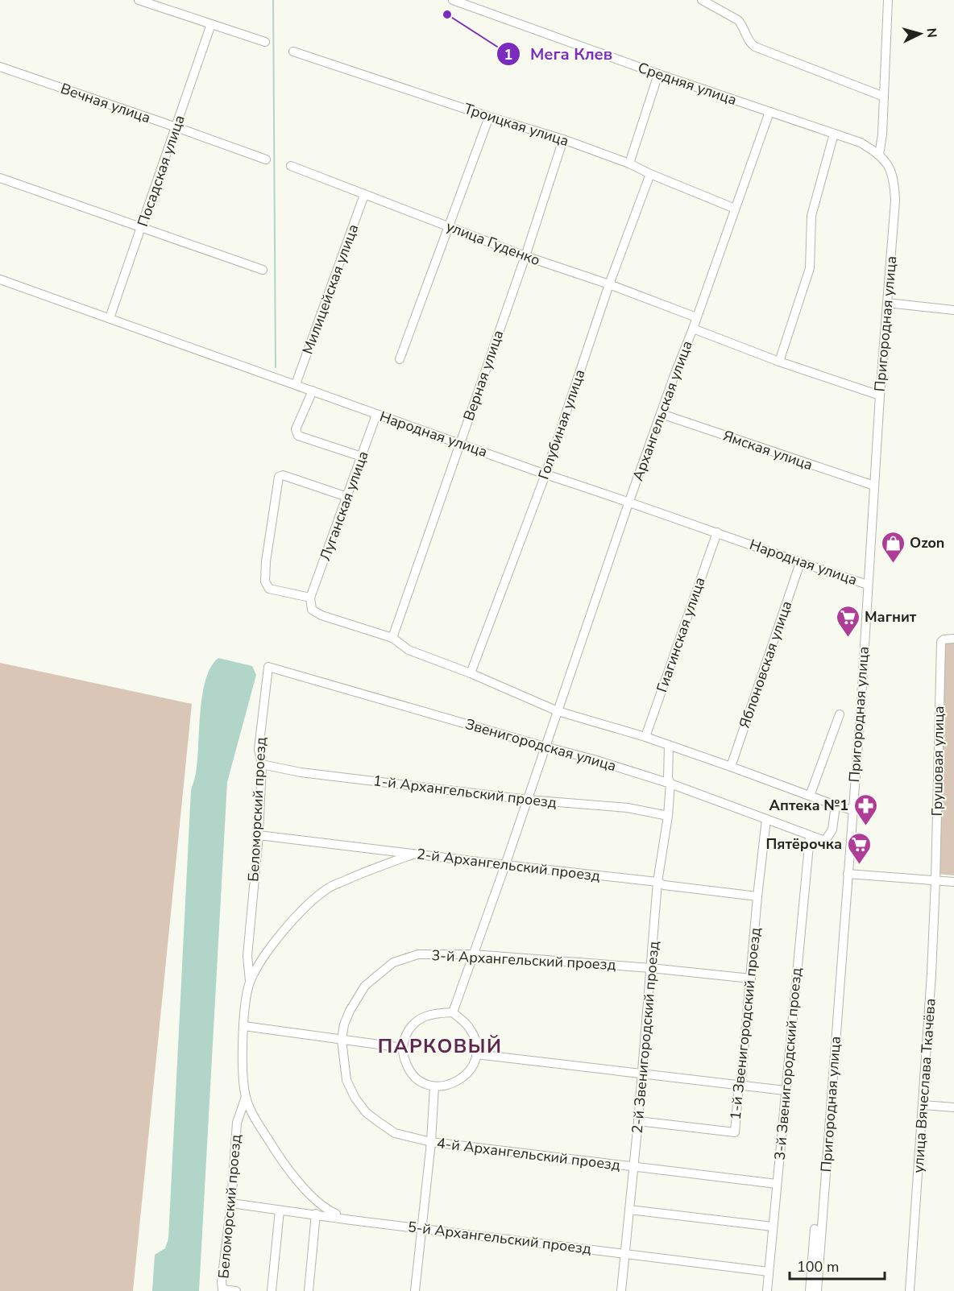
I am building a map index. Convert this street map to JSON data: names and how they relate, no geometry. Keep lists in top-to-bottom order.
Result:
{
  "streets": {
    "street": [
      "Средняя улица",
      "Вечная улица",
      "Троицкая улица",
      "Посадская улица",
      "улица Гуденко",
      "Милицейская улица",
      "Пригородная улица",
      "Верная улица",
      "Архангельская улица",
      "Голубиная улица",
      "Народная улица",
      "Ямская улица",
      "Луганская улица",
      "Гиагинская улица",
      "Яблоновская улица",
      "Звенигородская улица",
      "Грушовая улица",
      "1-й Архангельский проезд",
      "Беломорский проезд",
      "2-й Архангельский проезд",
      "3-й Архангельский проезд",
      "1-й Звенигородский проезд",
      "2-й Звенигородский проезд",
      "3-й Звенигородский проезд",
      "улица Вячеслава Ткачёва",
      "4-й Архангельский проезд",
      "5-й Архангельский проезд"
    ]
  },
  "crossings": [
    ["Средняя улица", "Пригородная улица"],
    ["Средняя улица", "Архангельская улица"],
    ["Вечная улица", "Посадская улица"],
    ["Троицкая улица", "Верная улица"],
    ["Троицкая улица", "Архангельская улица"],
    ["Троицкая улица", "Голубиная улица"],
    ["Посадская улица", "Народная улица"],
    ["улица Гуденко", "Милицейская улица"],
    ["улица Гуденко", "Верная улица"],
    ["улица Гуденко", "Архангельская улица"],
    ["улица Гуденко", "Голубиная улица"],
    ["Милицейская улица", "Народная улица"],
    ["Пригородная улица", "Народная улица"],
    ["Пригородная улица", "Ямская улица"],
    ["Верная улица", "Народная улица"],
    ["Архангельская улица", "Народная улица"],
    ["Архангельская улица", "Ямская улица"],
    ["Архангельская улица", "Звенигородская улица"],
    ["Голубиная улица", "Народная улица"],
    ["Народная улица", "Луганская улица"],
    ["Народная улица", "Гиагинская улица"],
    ["Народная улица", "Яблоновская улица"],
    ["Звенигородская улица", "Беломорский проезд"],
    ["Звенигородская улица", "1-й Звенигородский проезд"],
    ["Звенигородская улица", "2-й Звенигородский проезд"],
    ["Звенигородская улица", "3-й Звенигородский проезд"],
    ["Грушовая улица", "улица Вячеслава Ткачёва"],
    ["1-й Архангельский проезд", "Беломорский проезд"],
    ["1-й Архангельский проезд", "2-й Звенигородский проезд"],
    ["Беломорский проезд", "2-й Архангельский проезд"],
    ["Беломорский проезд", "5-й Архангельский проезд"],
    ["2-й Архангельский проезд", "1-й Звенигородский проезд"],
    ["2-й Архангельский проезд", "2-й Звенигородский проезд"],
    ["3-й Архангельский проезд", "1-й Звенигородский проезд"],
    ["3-й Архангельский проезд", "2-й Звенигородский проезд"],
    ["3-й Архангельский проезд", "4-й Архангельский проезд"],
    ["1-й Звенигородский проезд", "2-й Звенигородский проезд"],
    ["2-й Звенигородский проезд", "4-й Архангельский проезд"],
    ["2-й Звенигородский проезд", "5-й Архангельский проезд"],
    ["3-й Звенигородский проезд", "4-й Архангельский проезд"],
    ["3-й Звенигородский проезд", "5-й Архангельский проезд"]
  ],
  "districts": ["ПАРКОВЫЙ"],
  "places": {
    "other": ["Мега Клев"],
    "shop": ["Ozon"],
    "supermarket": ["Магнит", "Пятёрочка"],
    "pharmacy": ["Аптека №1"]
  },
  "scale_bar": "100 m",
  "north": "right"
}
